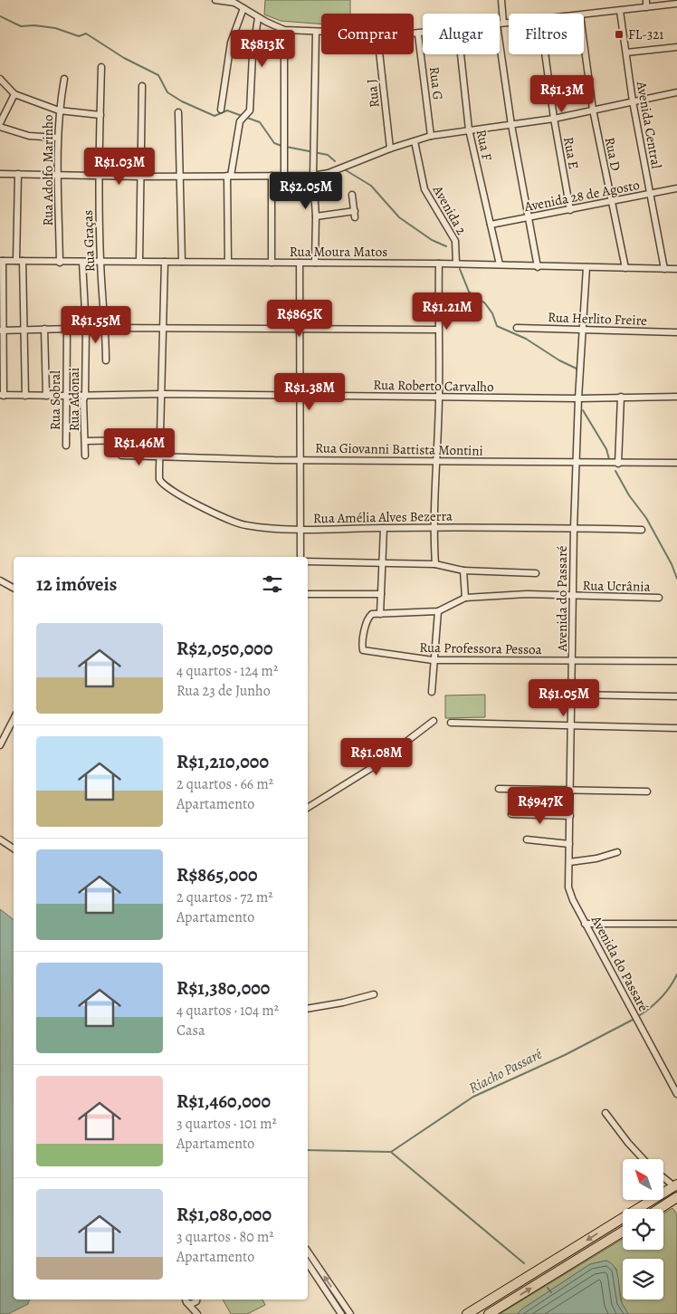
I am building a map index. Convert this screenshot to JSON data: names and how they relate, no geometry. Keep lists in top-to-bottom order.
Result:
{
  "streets": {
    "street": [
      "Rua G",
      "Rua J",
      "Avenida Central",
      "Rua F",
      "Rua E",
      "Rua D",
      "Rua Adolfo Marinho",
      "Avenida 28 de Agosto",
      "Avenida 2",
      "Rua Graças",
      "Rua Moura Matos",
      "Rua Herlito Freire",
      "Rua Roberto Carvalho",
      "Rua Adonai",
      "Rua Sobral",
      "Rua Giovanni Battista Montini",
      "Rua Amélia Alves Bezerra",
      "Rua Ucrânia",
      "Avenida do Passaré",
      "Rua Professora Pessoa"
    ]
  },
  "crossings": [
    ["Avenida Central", "Avenida 28 de Agosto"],
    ["Avenida Central", "Rua Moura Matos"],
    ["Rua F", "Avenida 28 de Agosto"],
    ["Rua F", "Rua Moura Matos"],
    ["Rua E", "Avenida 28 de Agosto"],
    ["Rua D", "Avenida 28 de Agosto"],
    ["Rua D", "Rua Moura Matos"],
    ["Rua Adolfo Marinho", "Rua Moura Matos"],
    ["Avenida 2", "Rua Moura Matos"],
    ["Rua Graças", "Rua Moura Matos"],
    ["Rua Moura Matos", "Rua Adonai"],
    ["Rua Moura Matos", "Avenida do Passaré"],
    ["Rua Herlito Freire", "Avenida do Passaré"],
    ["Rua Roberto Carvalho", "Rua Adonai"],
    ["Rua Roberto Carvalho", "Rua Sobral"],
    ["Rua Roberto Carvalho", "Avenida do Passaré"],
    ["Rua Giovanni Battista Montini", "Rua Amélia Alves Bezerra"],
    ["Rua Giovanni Battista Montini", "Avenida do Passaré"],
    ["Rua Amélia Alves Bezerra", "Avenida do Passaré"],
    ["Rua Ucrânia", "Avenida do Passaré"],
    ["Avenida do Passaré", "Rua Professora Pessoa"]
  ],
  "water": ["Riacho Passaré"],
  "places": {
    "transit": ["FL-321"]
  },
  "north": "top left",
  "page": {
    "chip": ["Comprar", "Alugar", "Filtros"],
    "price": [
      "R$813K",
      "R$1.3M",
      "R$1.03M",
      "R$2.05M",
      "R$1.21M",
      "R$865K",
      "R$1.55M",
      "R$1.38M",
      "R$1.46M",
      "R$1.05M",
      "R$1.08M",
      "R$947K"
    ],
    "heading": "12 imóveis",
    "list": [
      {
        "name": "R$2,050,000",
        "note": "4 quartos · 124 m² · Rua 23 de Junho"
      },
      {
        "name": "R$1,210,000",
        "note": "2 quartos · 66 m² · Apartamento"
      },
      {
        "name": "R$865,000",
        "note": "2 quartos · 72 m² · Apartamento"
      },
      {
        "name": "R$1,380,000",
        "note": "4 quartos · 104 m² · Casa"
      },
      {
        "name": "R$1,460,000",
        "note": "3 quartos · 101 m² · Apartamento"
      },
      {
        "name": "R$1,080,000",
        "note": "3 quartos · 80 m² · Apartamento"
      }
    ]
  }
}
